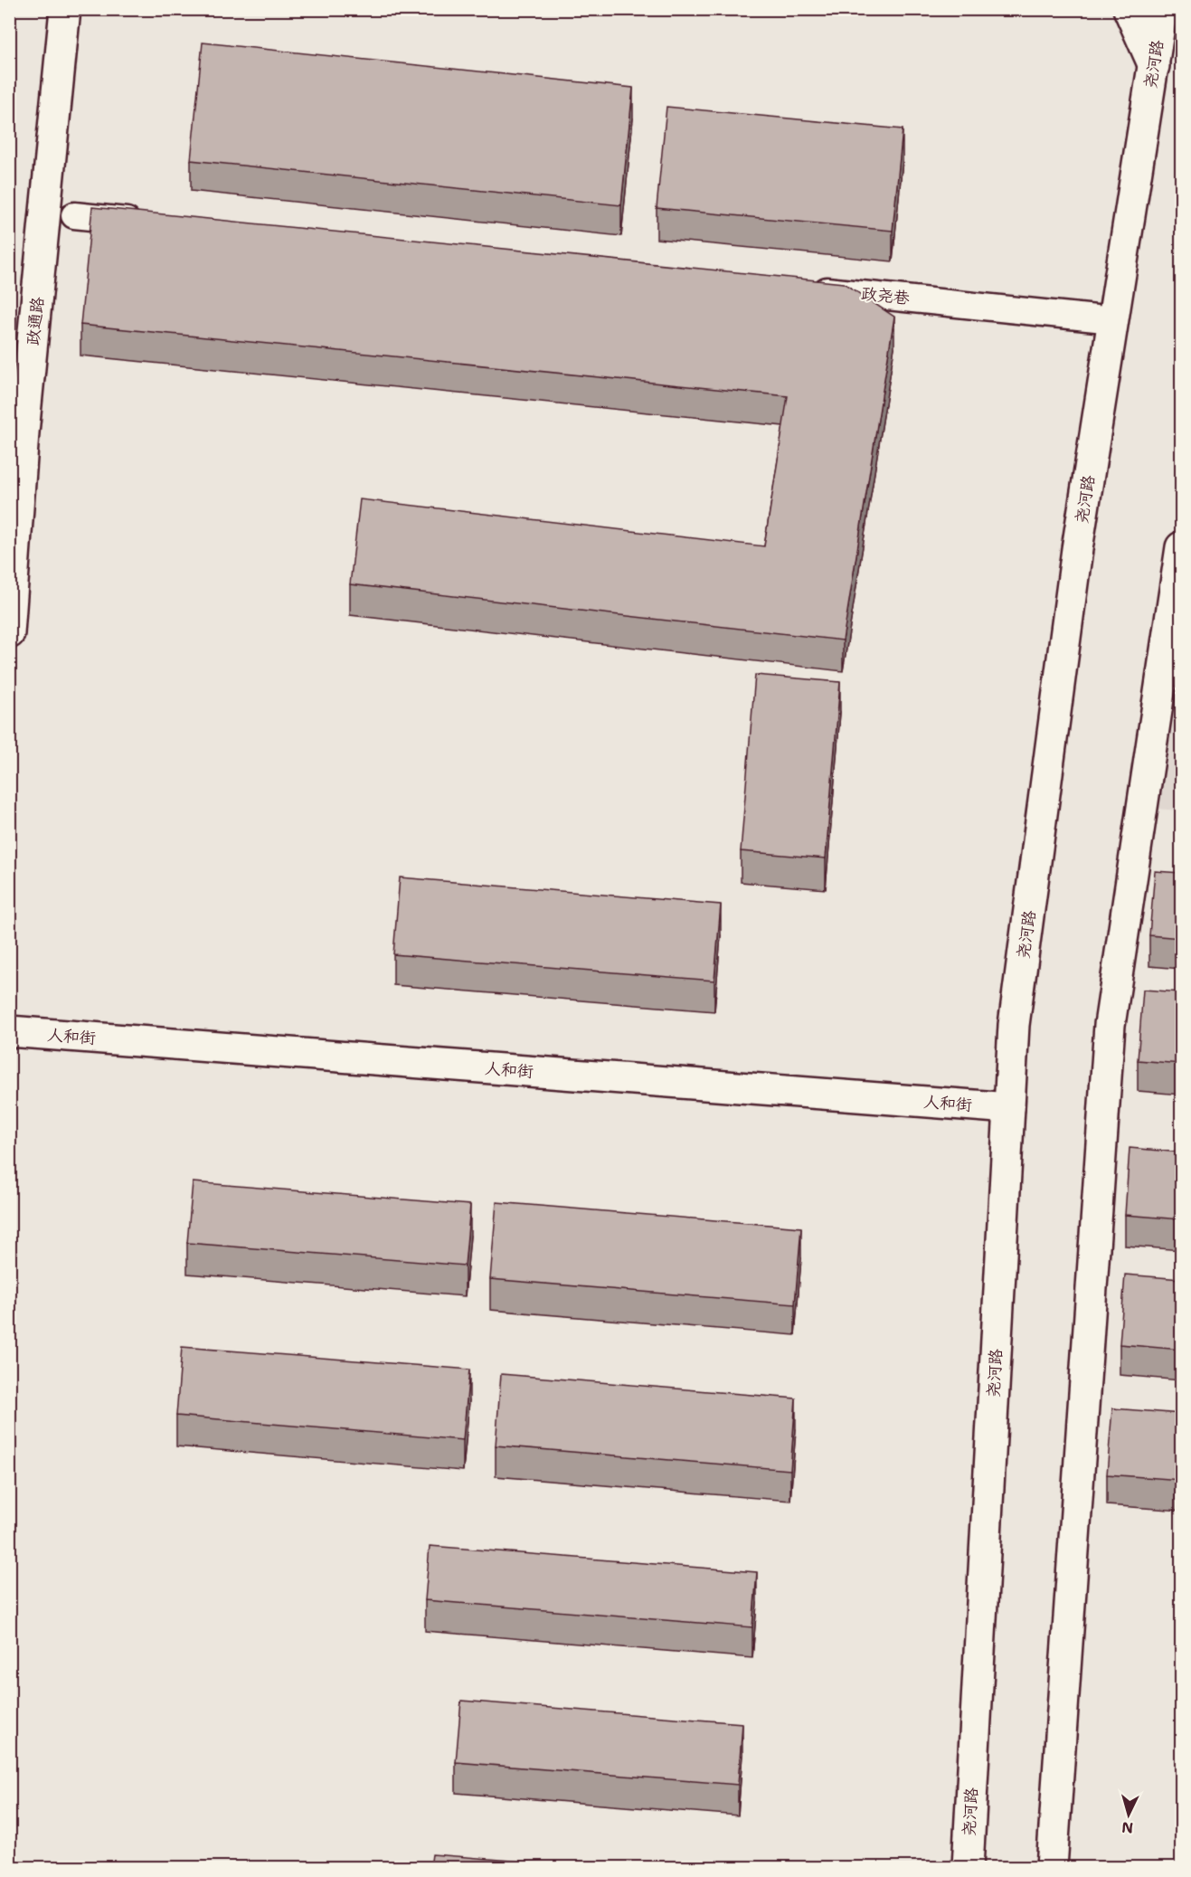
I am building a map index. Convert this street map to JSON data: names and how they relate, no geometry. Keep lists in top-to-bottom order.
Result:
{
  "streets": {
    "main road": ["尧河路", "政通路", "人和街"],
    "street": ["政尧巷"]
  },
  "crossings": [
    ["尧河路", "政尧巷"],
    ["尧河路", "人和街"]
  ],
  "north": "bottom"
}
